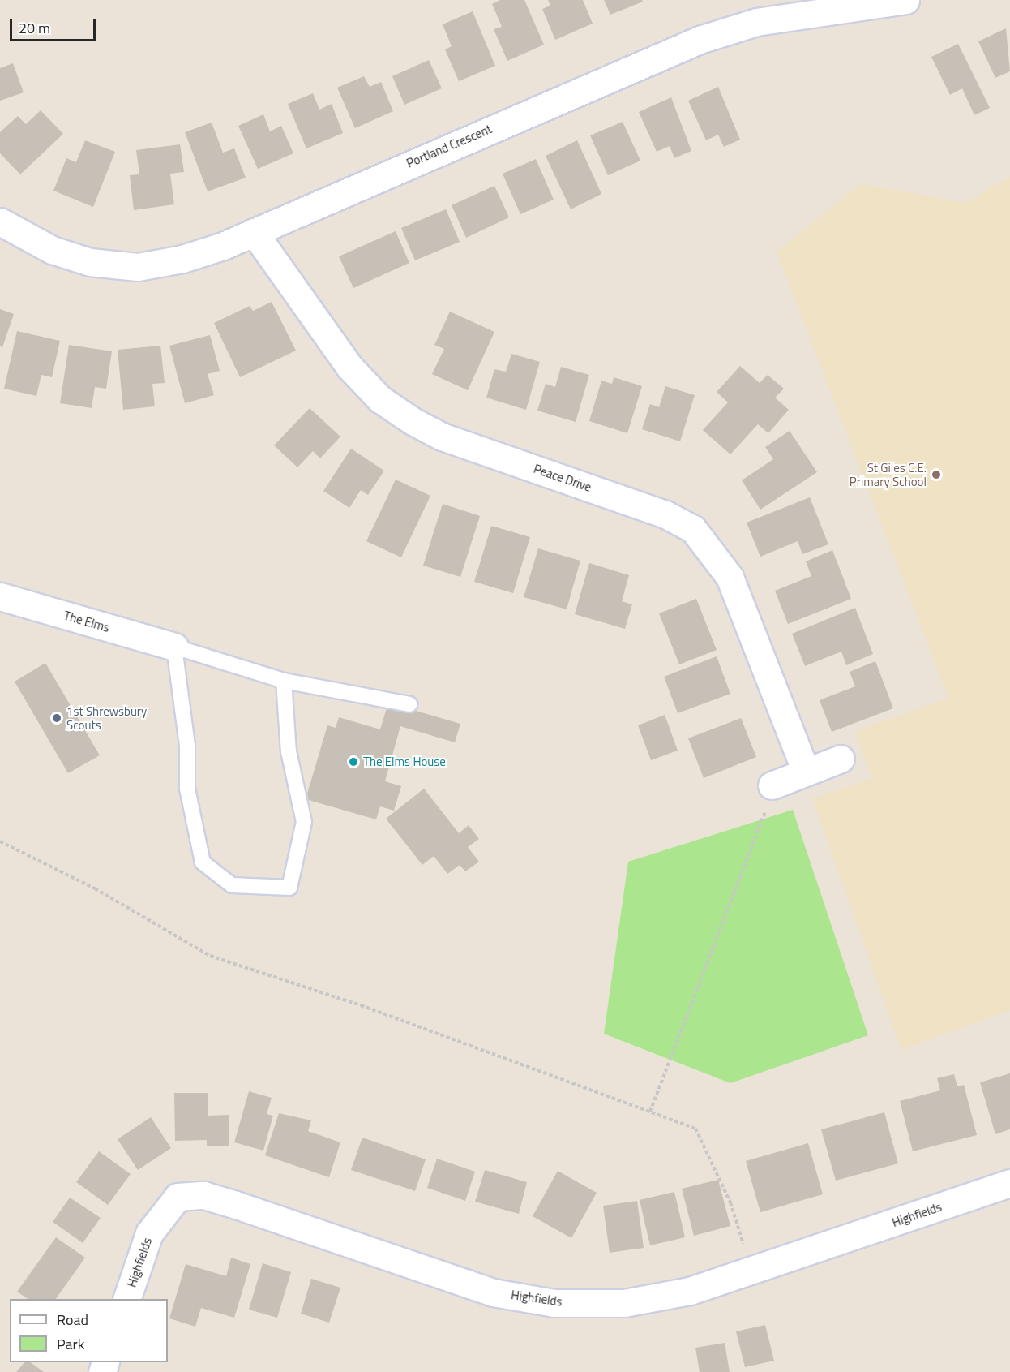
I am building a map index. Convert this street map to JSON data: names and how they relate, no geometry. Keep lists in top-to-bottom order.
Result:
{
  "streets": {
    "street": [
      "Portland Crescent",
      "Peace Drive",
      "The Elms",
      "Highfields"
    ]
  },
  "crossings": [
    ["Portland Crescent", "Peace Drive"]
  ],
  "places": ["St Giles C.E. Primary School", "1st Shrewsbury Scouts", "The Elms House"],
  "legend": ["Road", "Park"],
  "scale_bar": "20 m"
}
